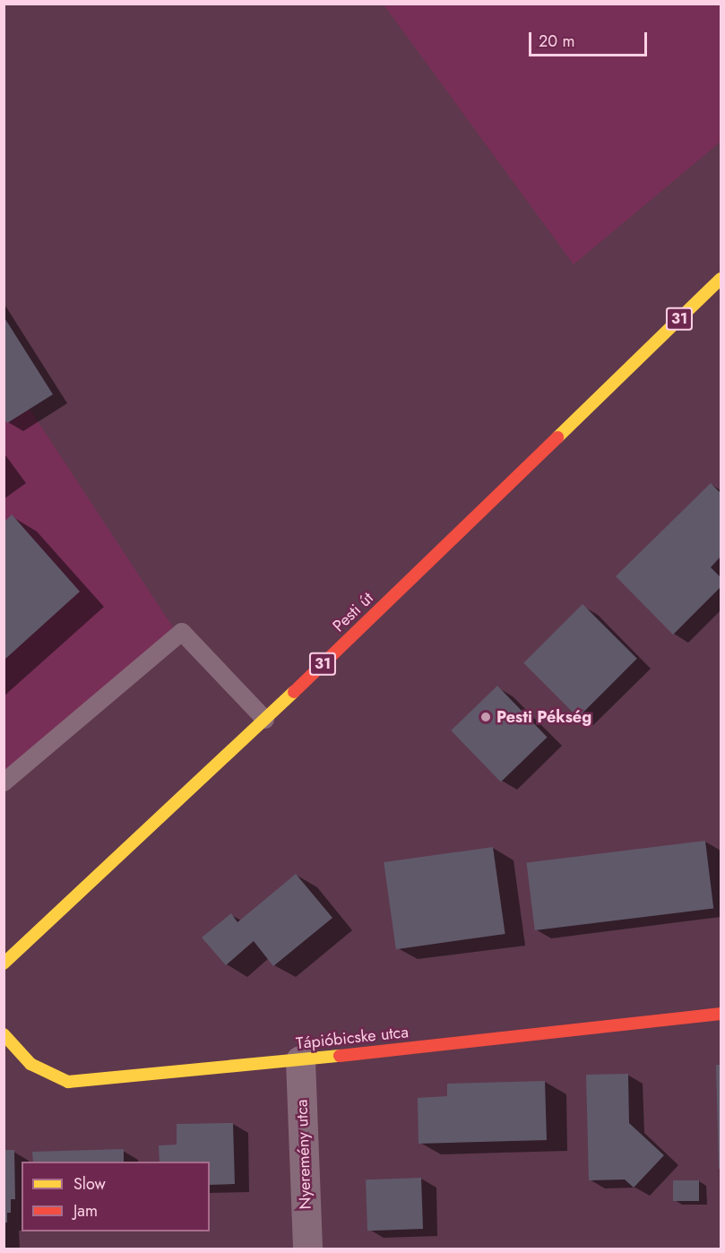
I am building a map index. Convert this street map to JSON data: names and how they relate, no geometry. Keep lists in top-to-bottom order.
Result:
{
  "streets": {
    "main road": ["31", "Pesti út", "Tápióbicske utca"],
    "street": ["Nyeremény utca"]
  },
  "crossings": [
    ["Tápióbicske utca", "Nyeremény utca"]
  ],
  "places": ["Pesti Pékség"],
  "legend": ["Slow", "Jam"],
  "scale_bar": "20 m"
}
